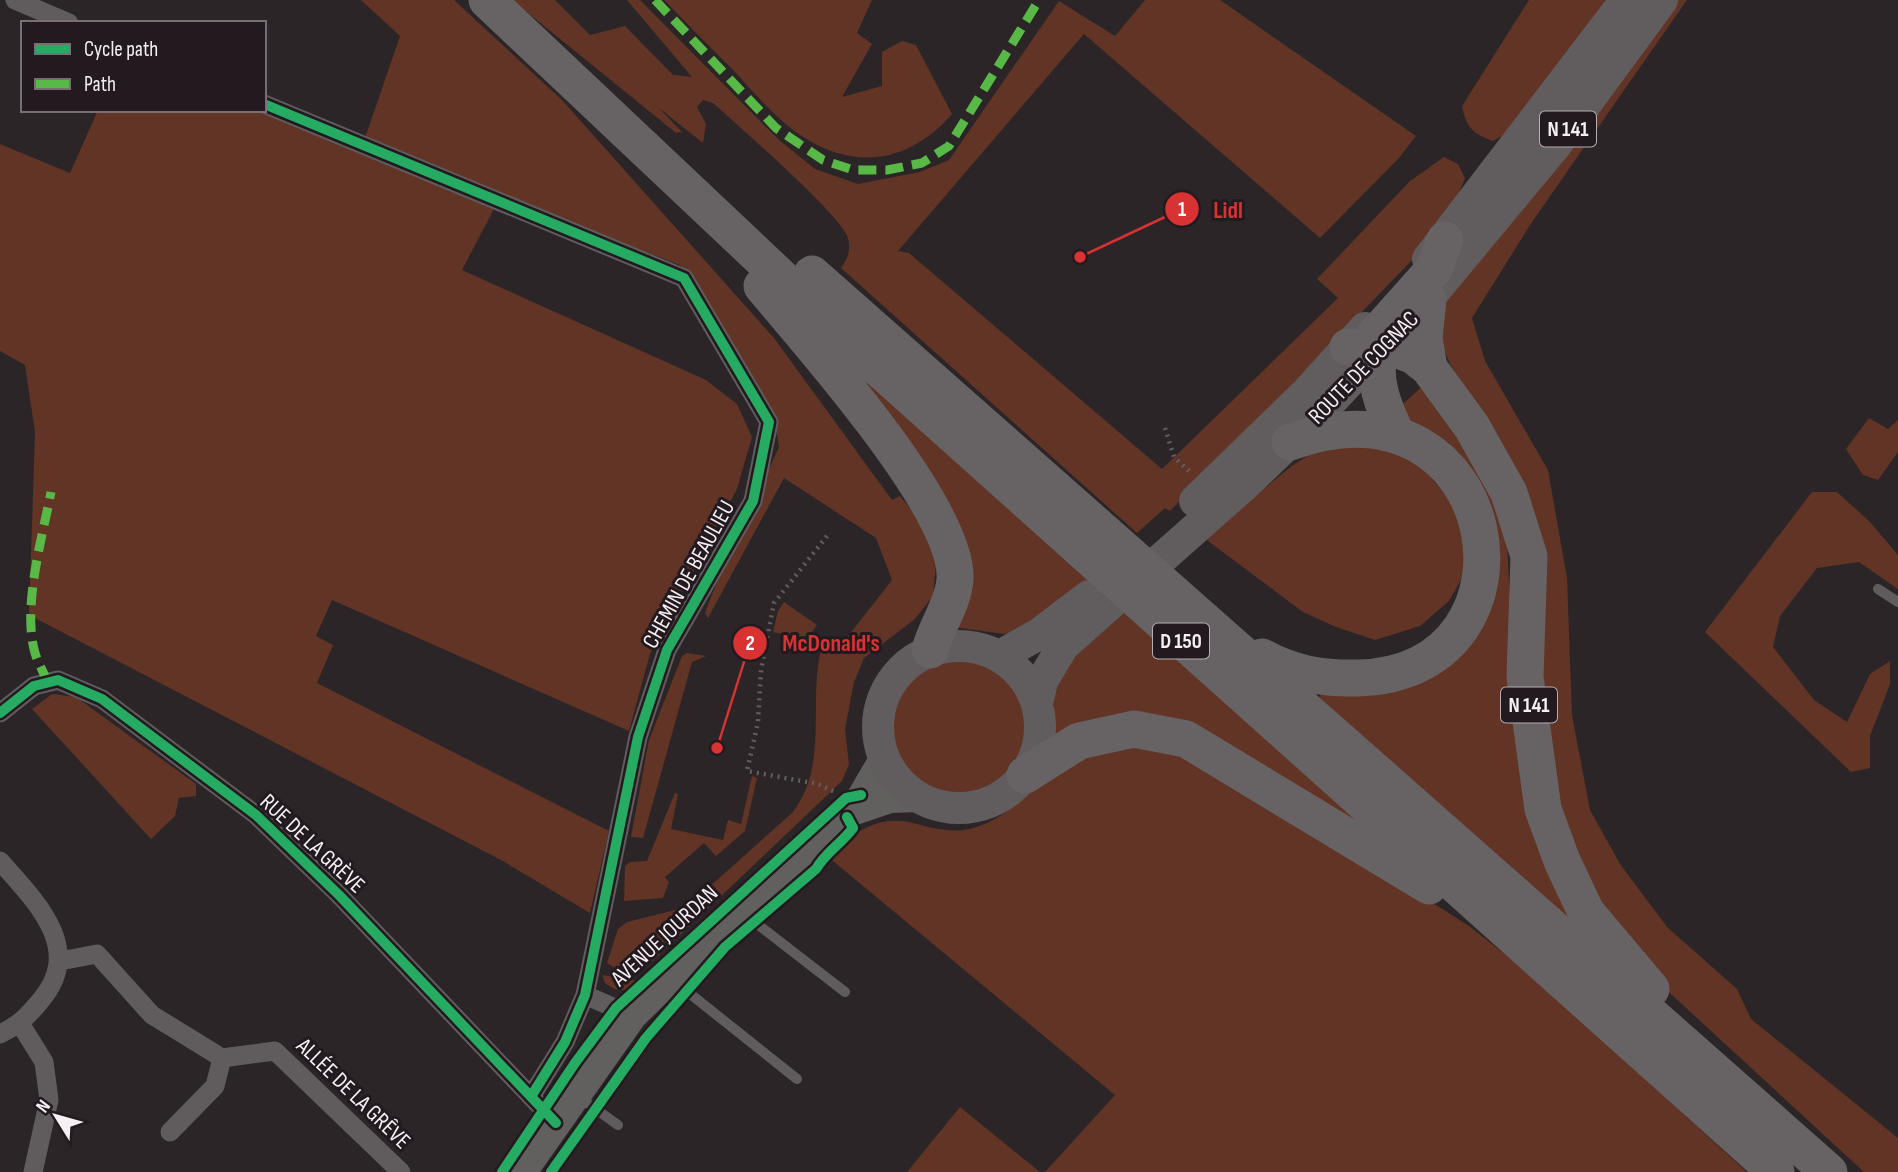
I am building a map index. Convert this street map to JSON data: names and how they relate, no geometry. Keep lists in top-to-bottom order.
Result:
{
  "streets": {
    "highway": ["N 141", "D 150"],
    "main road": ["ROUTE DE COGNAC", "AVENUE JOURDAN"],
    "street": ["CHEMIN DE BEAULIEU", "RUE DE LA GRÈVE", "ALLÉE DE LA GRÊVE"]
  },
  "crossings": [
    ["N 141", "ROUTE DE COGNAC"],
    ["N 141", "D 150"],
    ["N 141", "AVENUE JOURDAN"],
    ["ROUTE DE COGNAC", "AVENUE JOURDAN"],
    ["CHEMIN DE BEAULIEU", "RUE DE LA GRÈVE"],
    ["RUE DE LA GRÈVE", "AVENUE JOURDAN"]
  ],
  "places": ["Lidl", "McDonald's"],
  "legend": ["Cycle path", "Path"],
  "north": "top left"
}
